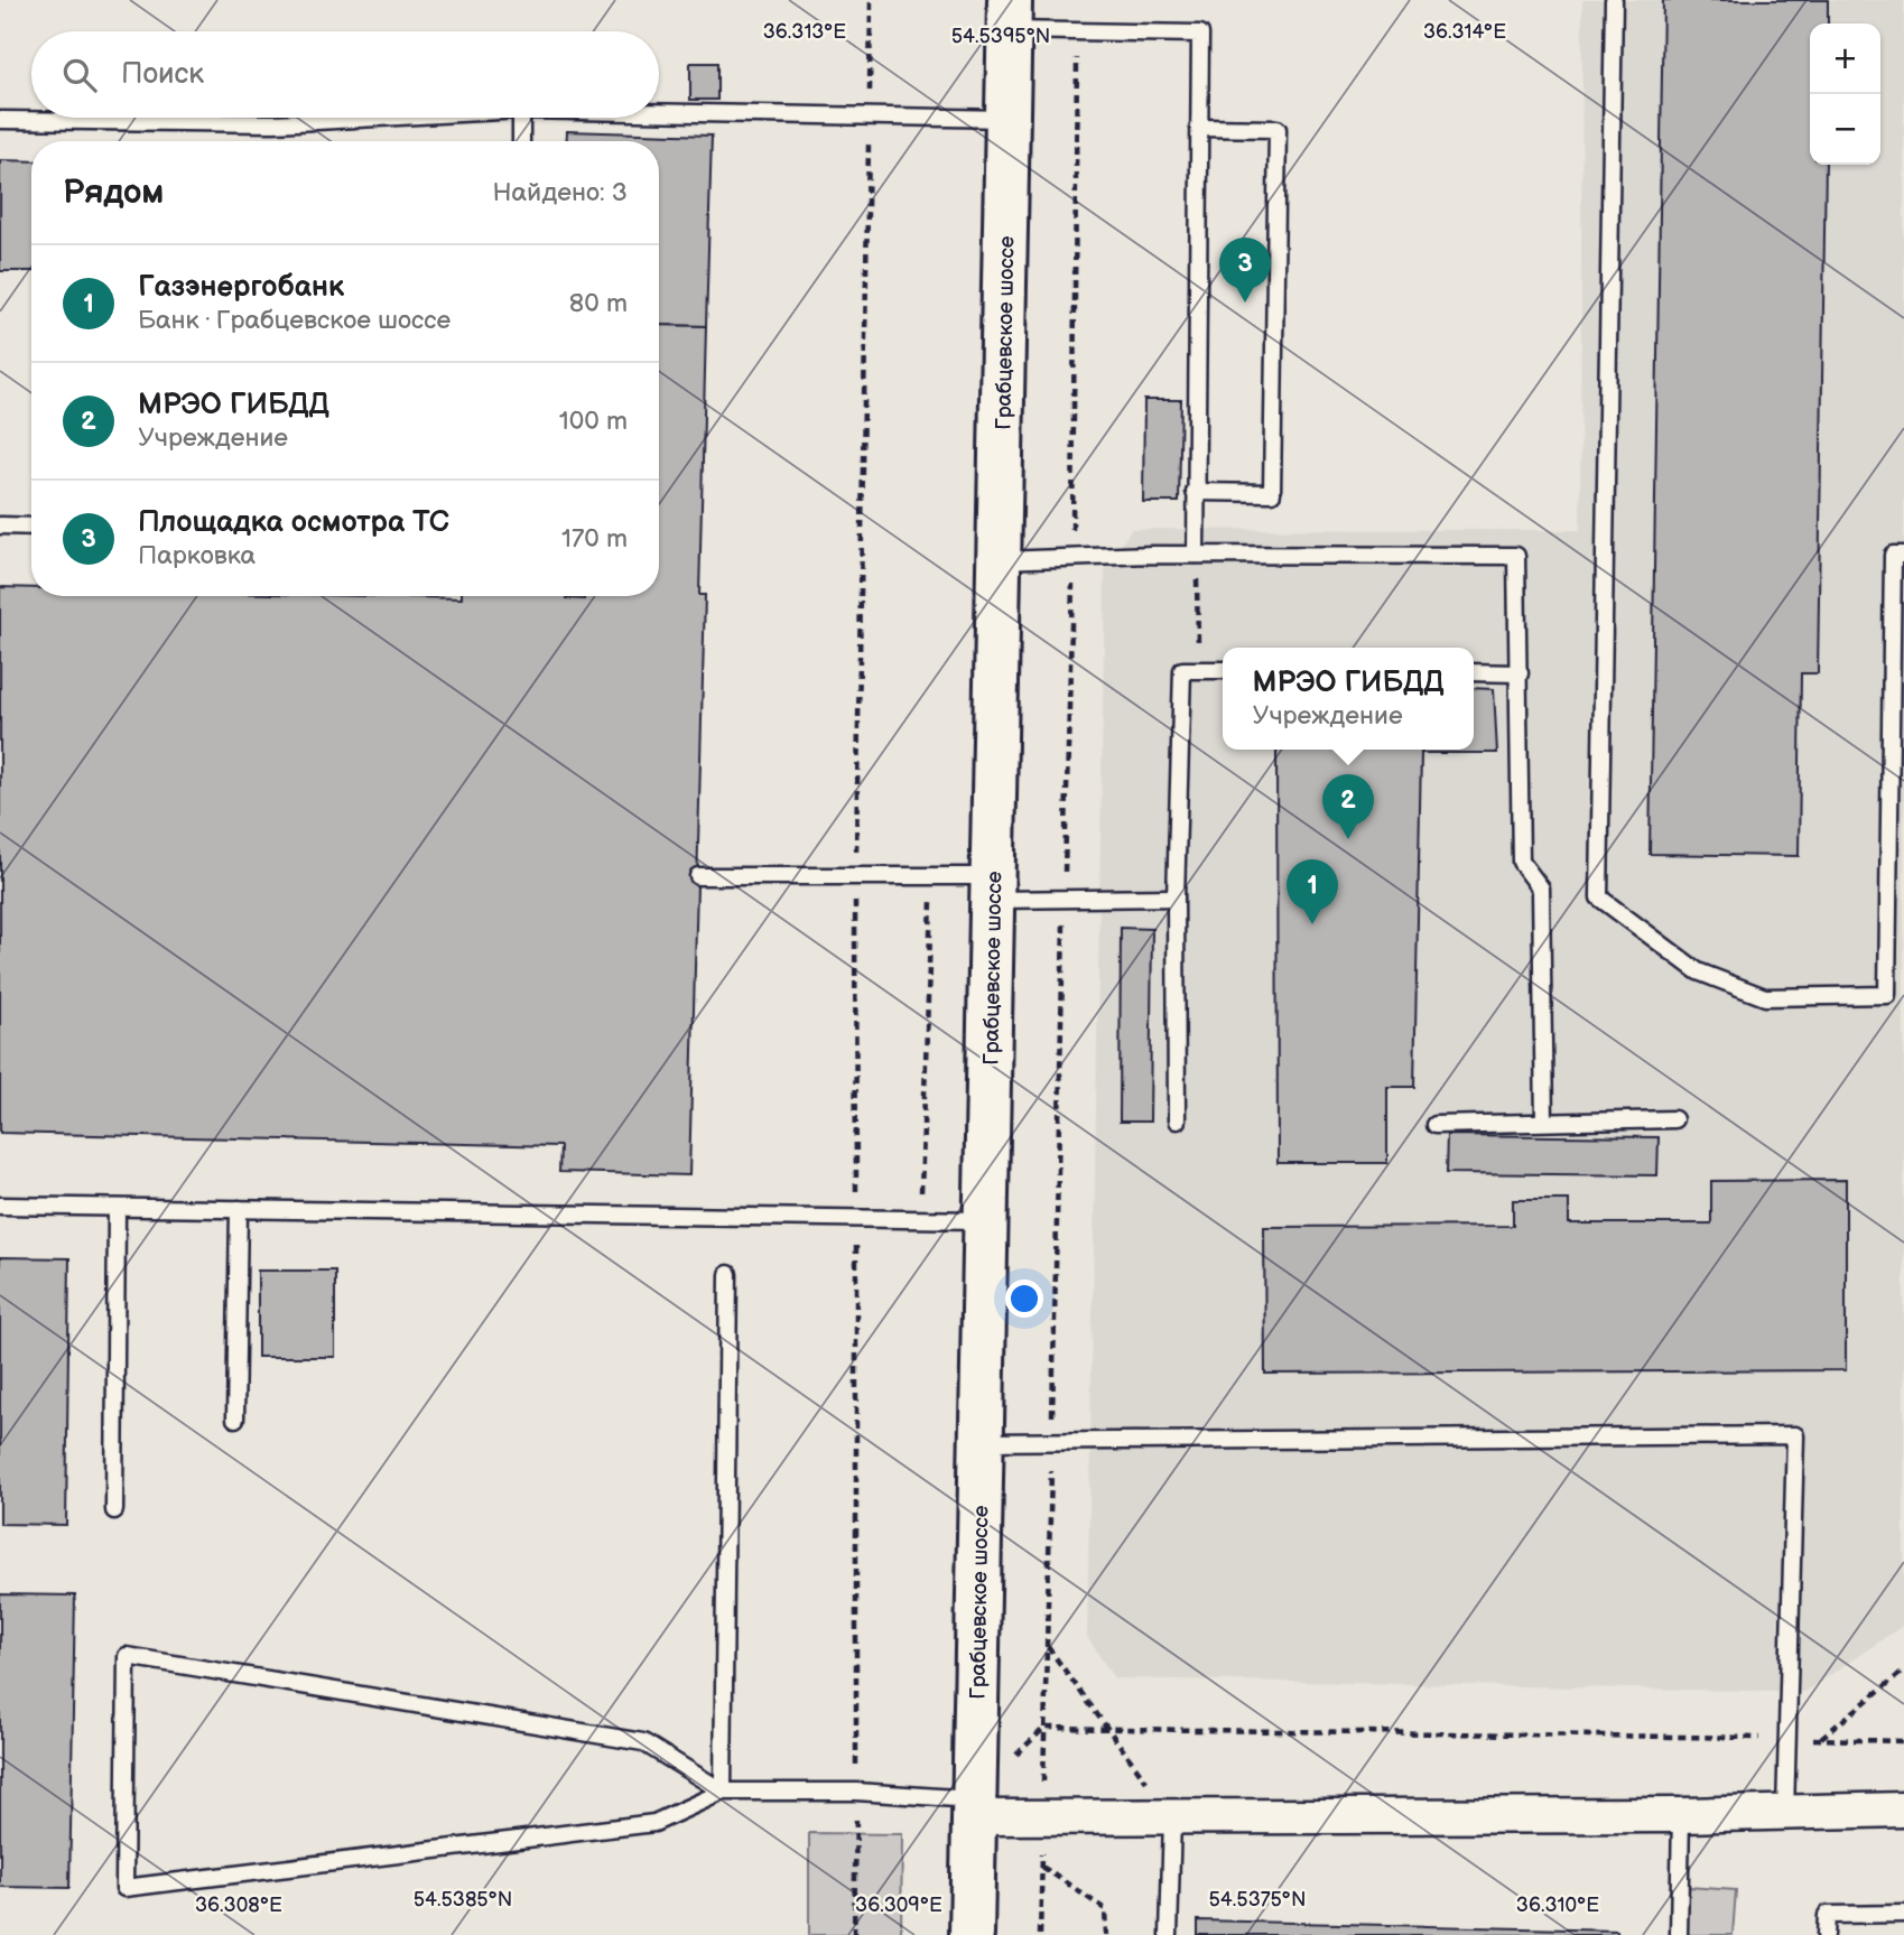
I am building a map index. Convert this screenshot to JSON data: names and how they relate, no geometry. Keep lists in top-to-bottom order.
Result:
{
  "streets": {
    "main road": ["Грабцевское шоссе"]
  },
  "page": {
    "map_buttons": ["+", "−"],
    "search": "Поиск",
    "heading": ["Рядом", "Найдено: 3"],
    "pins": ["3", "2", "1"],
    "list": [
      {
        "mark": "1",
        "name": "Газэнергобанк",
        "note": "Банк · Грабцевское шоссе",
        "value": "80 m"
      },
      {
        "mark": "2",
        "name": "МРЭО ГИБДД",
        "note": "Учреждение",
        "value": "100 m"
      },
      {
        "mark": "3",
        "name": "Площадка осмотра ТС",
        "note": "Парковка",
        "value": "170 m"
      }
    ],
    "popup": ["МРЭО ГИБДД", "Учреждение"]
  },
  "coordinates": [
    "36.313°E",
    "36.314°E",
    "54.5395°N",
    "54.5385°N",
    "54.5375°N",
    "36.308°E",
    "36.309°E",
    "36.310°E"
  ]
}
